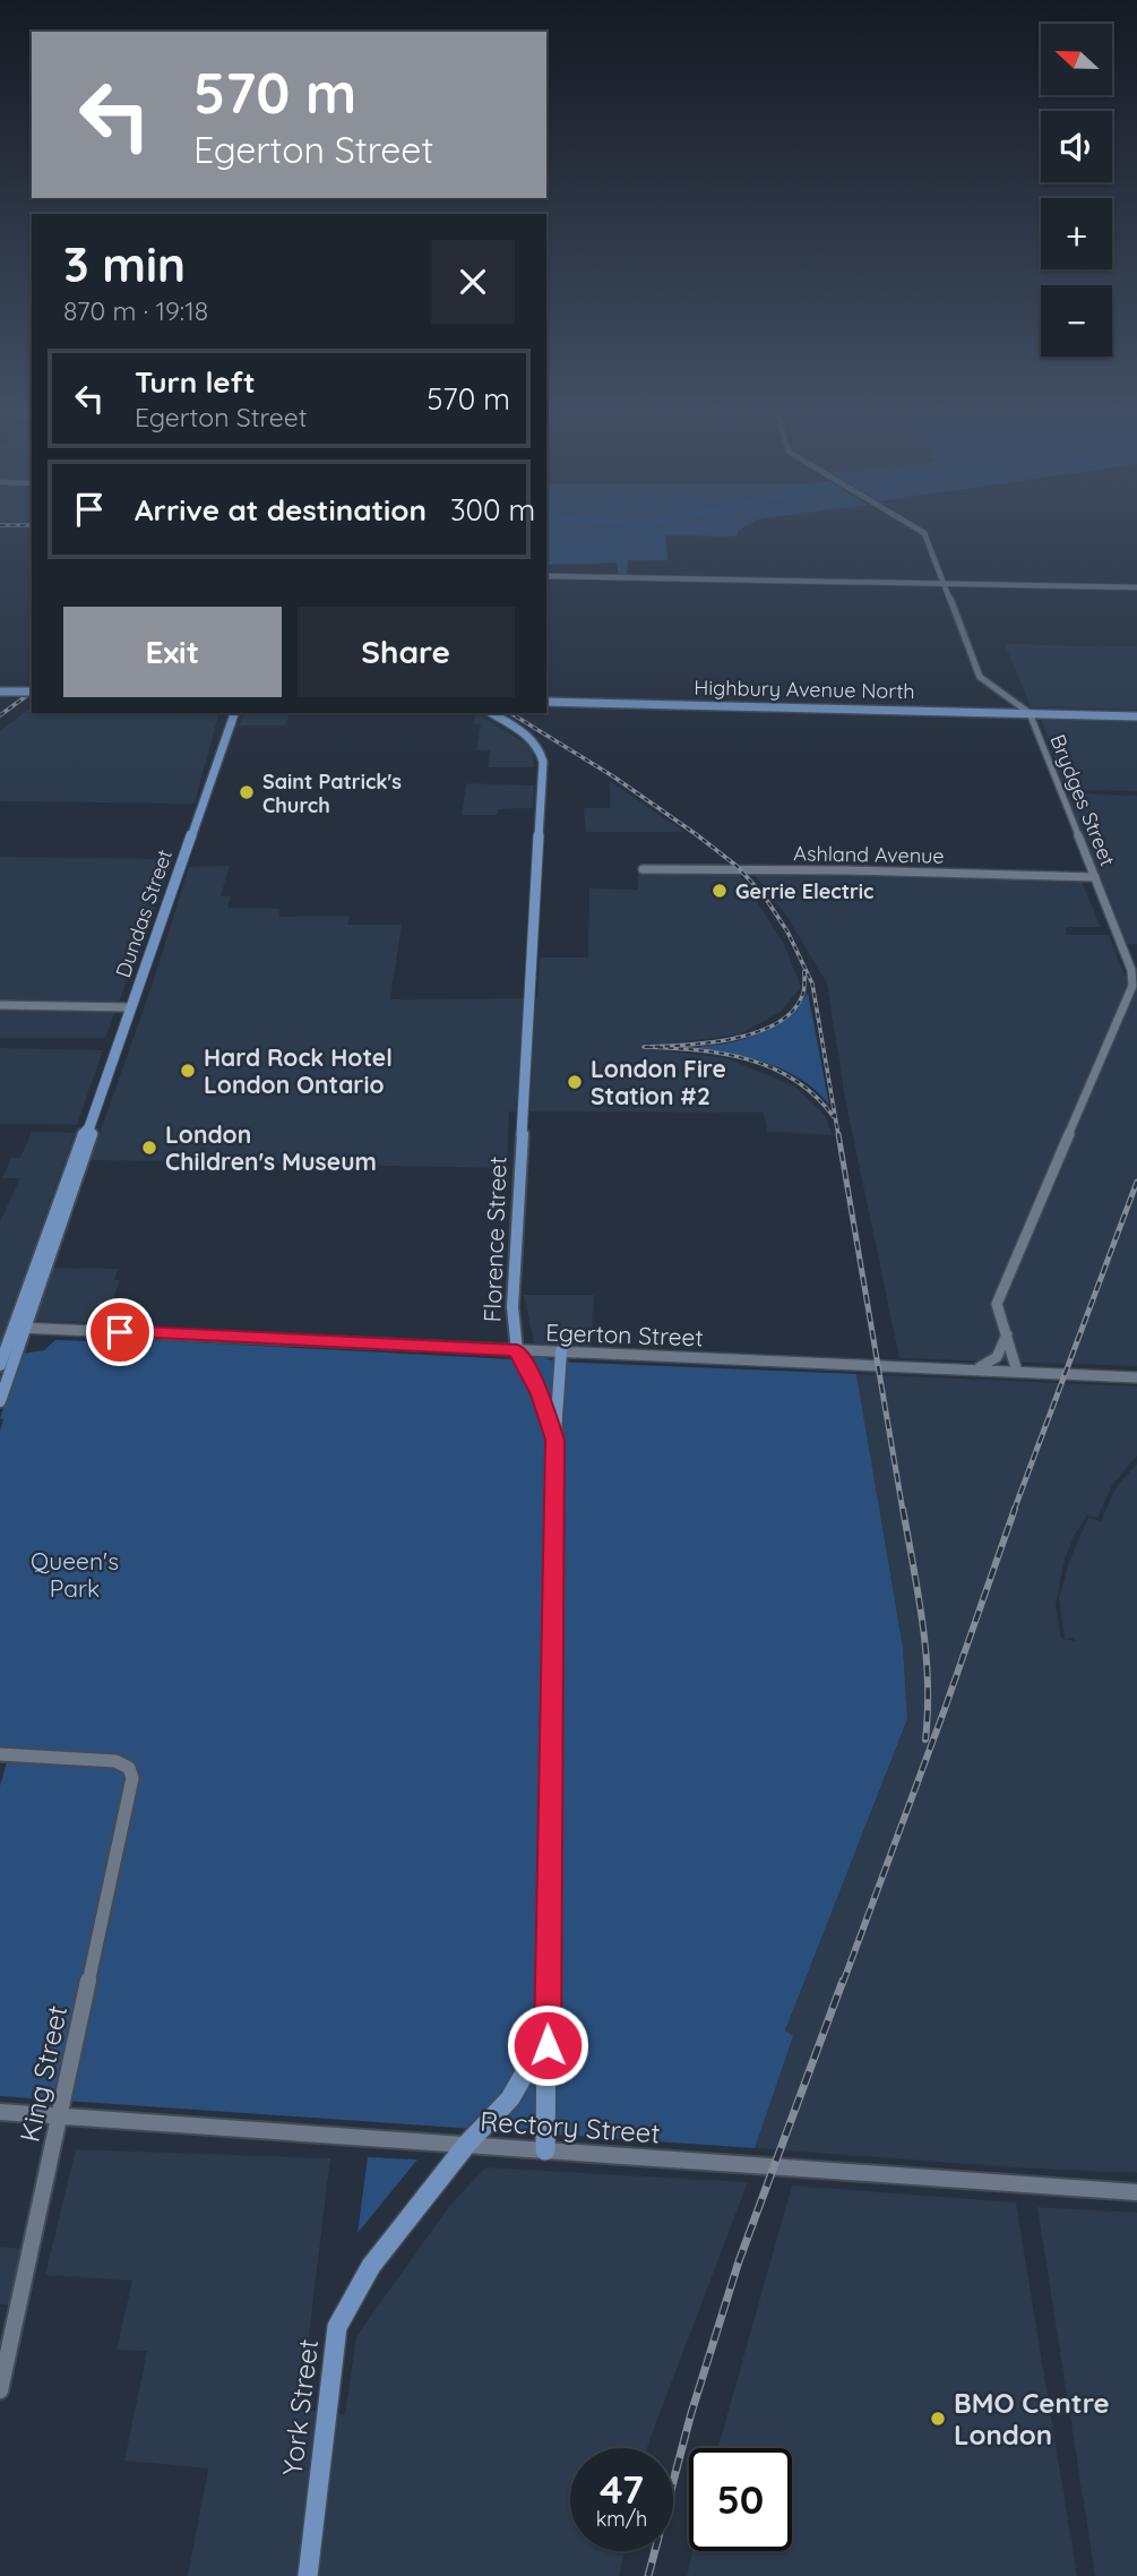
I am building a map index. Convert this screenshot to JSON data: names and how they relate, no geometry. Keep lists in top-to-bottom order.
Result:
{
  "streets": {
    "main road": [
      "Highbury Avenue North",
      "Dundas Street",
      "Florence Street",
      "York Street"
    ],
    "street": [
      "Brydges Street",
      "Ashland Avenue",
      "Egerton Street",
      "King Street",
      "Rectory Street"
    ]
  },
  "crossings": [
    ["Highbury Avenue North", "Brydges Street"],
    ["Brydges Street", "Ashland Avenue"],
    ["Brydges Street", "Egerton Street"],
    ["Dundas Street", "Egerton Street"],
    ["Florence Street", "Egerton Street"],
    ["Florence Street", "Rectory Street"],
    ["Florence Street", "York Street"],
    ["King Street", "Rectory Street"],
    ["Rectory Street", "York Street"]
  ],
  "parks": ["Queen's Park"],
  "places": [
    "Saint Patrick's Church",
    "Gerrie Electric",
    "Hard Rock Hotel London Ontario",
    "London Fire Station #2",
    "London Children's Museum",
    "BMO Centre London"
  ],
  "north": "left",
  "page": {
    "map_buttons": ["+", "−"],
    "turn": ["570 m", "Egerton Street"],
    "heading": ["3 min", "870 m · 19:18"],
    "list": [
      {
        "name": "Turn left",
        "note": "Egerton Street",
        "value": "570 m"
      },
      {
        "name": "Arrive at destination",
        "value": "300 m"
      }
    ],
    "buttons": ["Exit", "Share"],
    "speed": "47 km/h",
    "limit": "50"
  }
}
